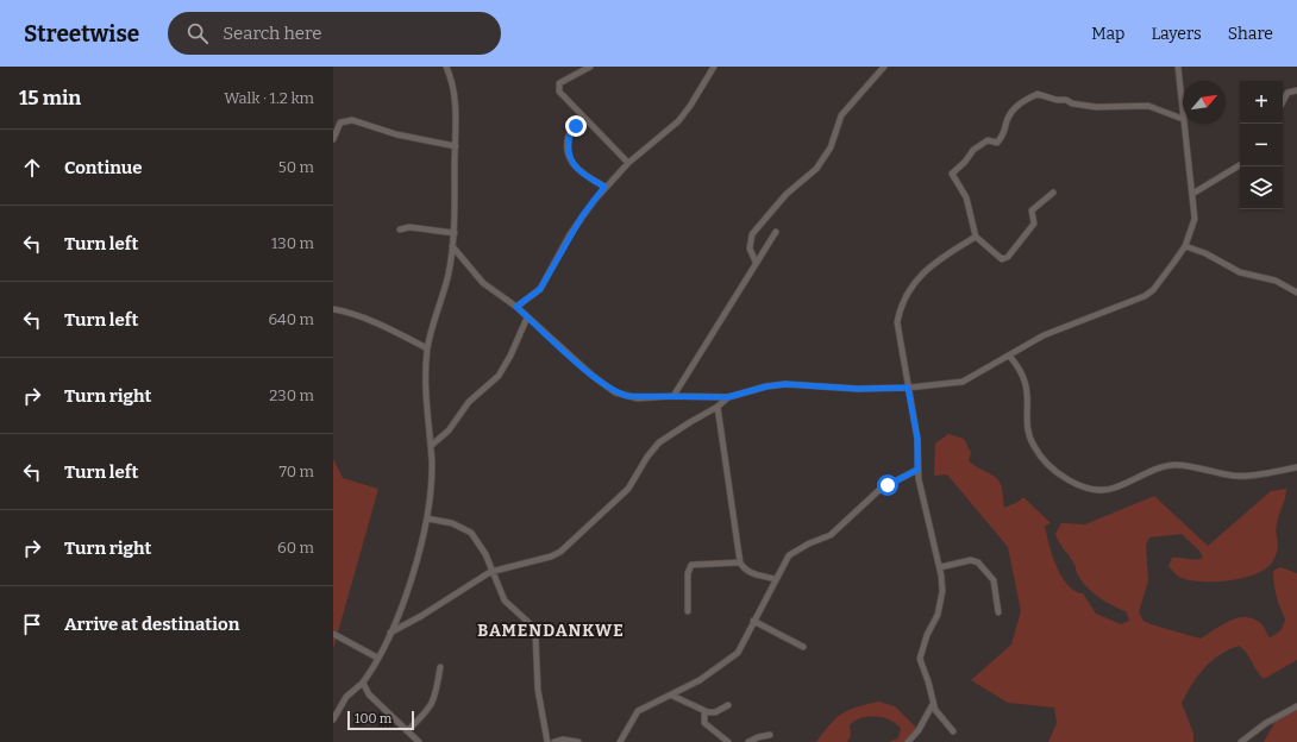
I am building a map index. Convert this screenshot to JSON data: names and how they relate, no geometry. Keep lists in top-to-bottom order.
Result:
{
  "districts": ["BAMENDANKWE"],
  "scale_bar": "100 m",
  "north": "top right",
  "page": {
    "header": "Streetwise",
    "search": "Search here",
    "nav": ["Map", "Layers", "Share"],
    "heading": ["15 min", "Walk · 1.2 km"],
    "map_buttons": ["+", "−"],
    "list": [
      ["Continue", "50 m"],
      ["Turn left", "130 m"],
      ["Turn left", "640 m"],
      ["Turn right", "230 m"],
      ["Turn left", "70 m"],
      ["Turn right", "60 m"],
      "Arrive at destination"
    ],
    "scale": "100 m"
  }
}
